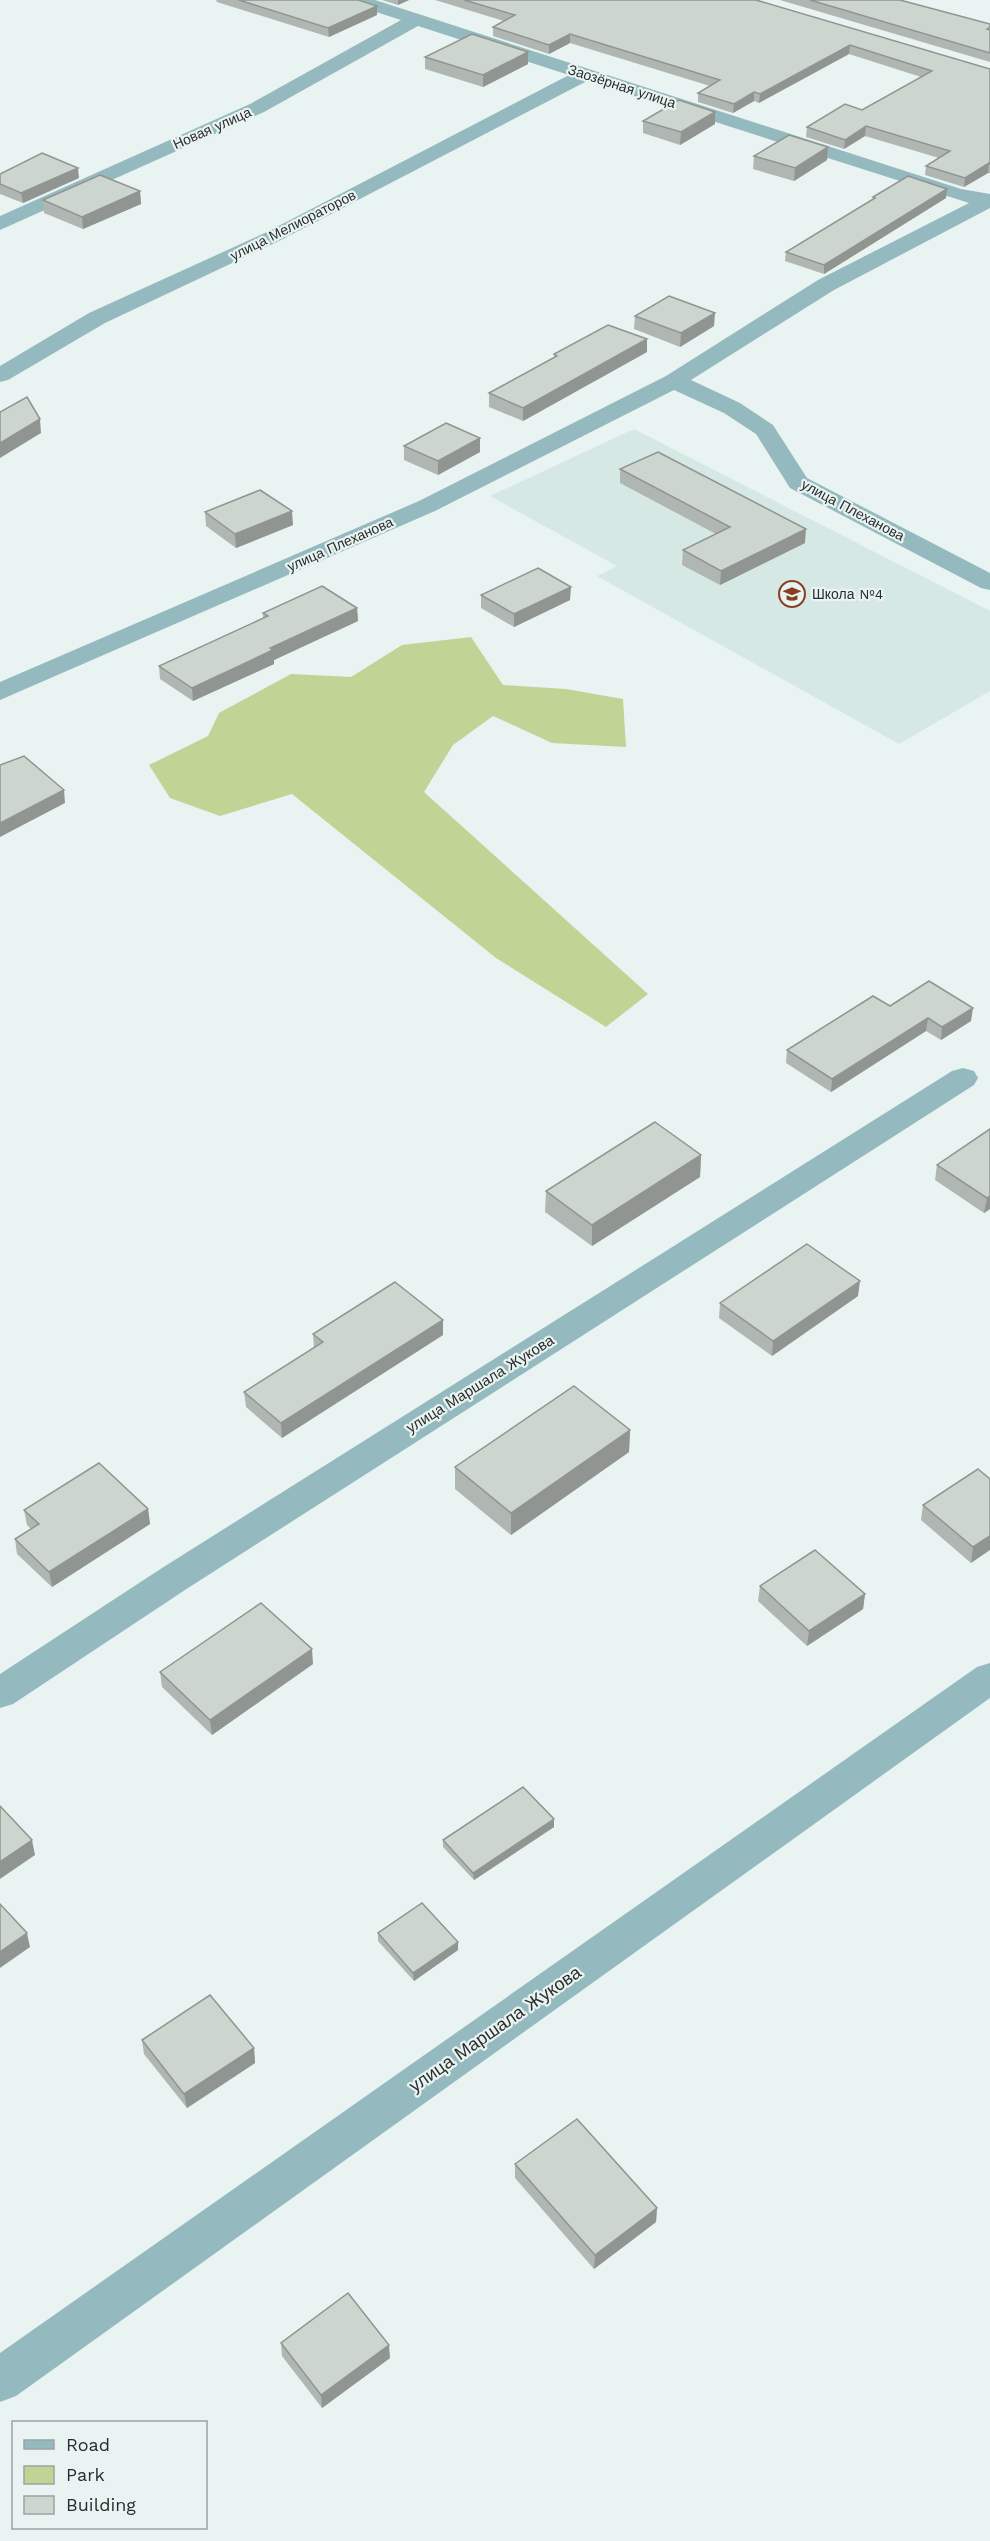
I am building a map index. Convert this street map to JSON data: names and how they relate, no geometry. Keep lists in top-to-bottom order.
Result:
{
  "streets": {
    "street": [
      "Заозёрная улица",
      "Новая улица",
      "улица Мелиораторов",
      "улица Плеханова",
      "улица Маршала Жукова"
    ]
  },
  "crossings": [
    ["Заозёрная улица", "Новая улица"],
    ["Заозёрная улица", "улица Мелиораторов"],
    ["Заозёрная улица", "улица Плеханова"]
  ],
  "places": {
    "school or university": ["Школа №4"]
  },
  "legend": ["Road", "Park", "Building"]
}
